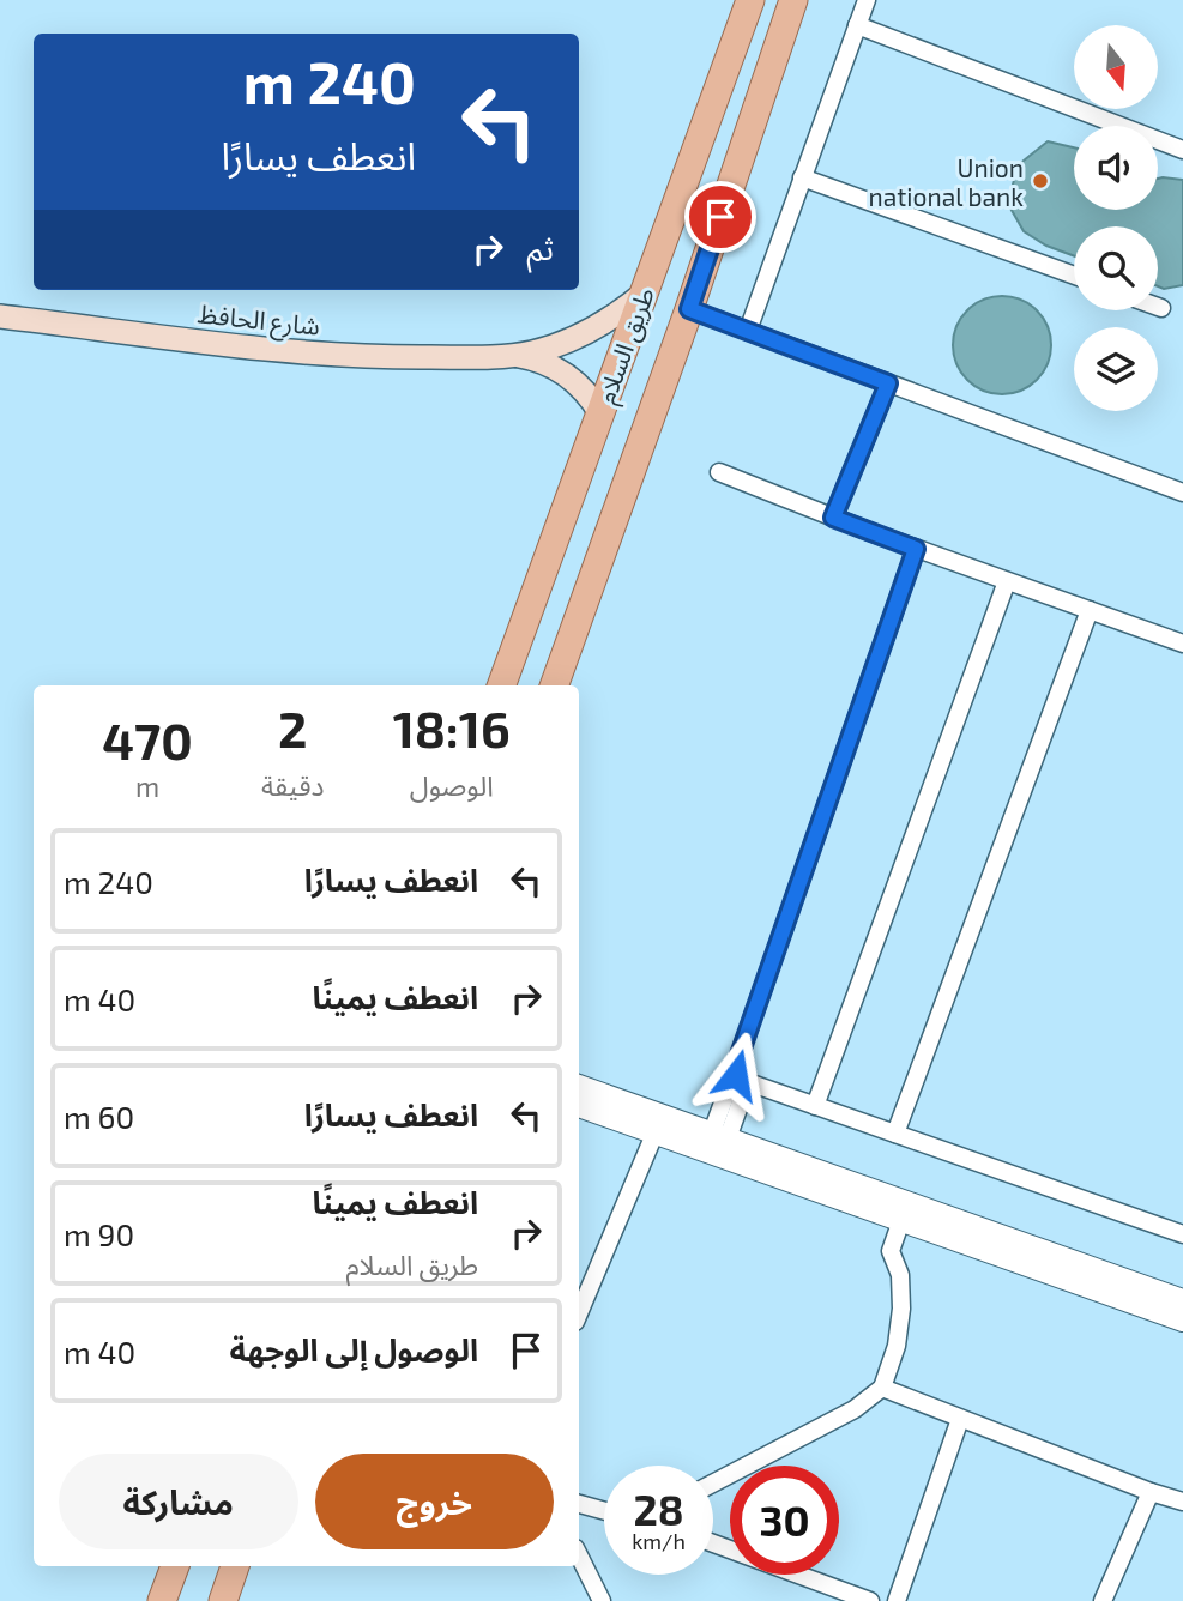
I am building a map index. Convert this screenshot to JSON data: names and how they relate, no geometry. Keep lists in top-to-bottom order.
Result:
{
  "streets": {
    "main road": ["شارع الحافظ", "طريق السلام"]
  },
  "crossings": [
    ["شارع الحافظ", "طريق السلام"]
  ],
  "places": ["Union national bank"],
  "north": "bottom",
  "page": {
    "turn": ["240 m", "انعطف يسارًا"],
    "then": "ثم",
    "eta": [
      "18:16",
      "الوصول",
      "2",
      "دقيقة",
      "470",
      "m"
    ],
    "list": [
      {
        "name": "انعطف يسارًا",
        "value": "240 m"
      },
      {
        "name": "انعطف يمينًا",
        "value": "40 m"
      },
      {
        "name": "انعطف يسارًا",
        "value": "60 m"
      },
      {
        "name": "انعطف يمينًا",
        "note": "طريق السلام",
        "value": "90 m"
      },
      {
        "name": "الوصول إلى الوجهة",
        "value": "40 m"
      }
    ],
    "buttons": ["خروج", "مشاركة"],
    "speed": "28 km/h",
    "limit": "30"
  }
}
